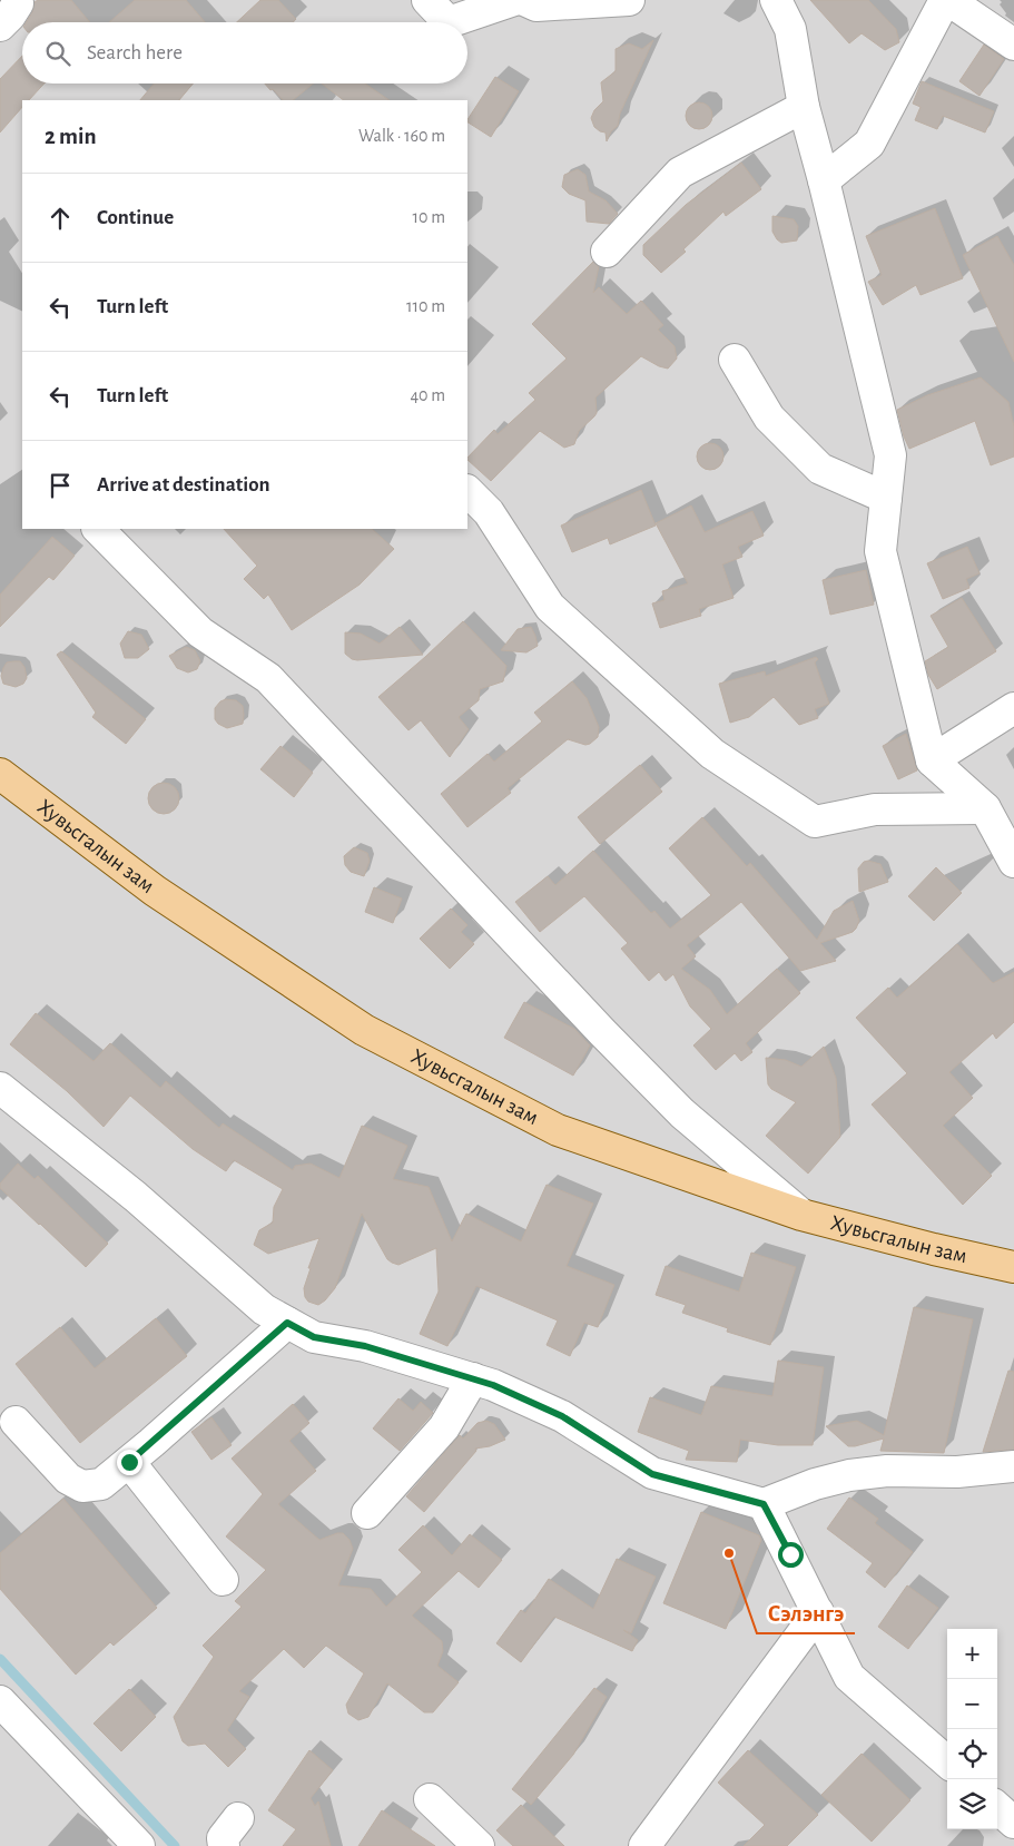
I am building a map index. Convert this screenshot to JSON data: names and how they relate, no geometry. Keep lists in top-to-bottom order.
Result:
{
  "streets": {
    "main road": ["Хувьсгалын зам"]
  },
  "places": ["Сэлэнгэ"],
  "page": {
    "search": "Search here",
    "heading": ["2 min", "Walk · 160 m"],
    "list": [
      ["Continue", "10 m"],
      ["Turn left", "110 m"],
      ["Turn left", "40 m"],
      "Arrive at destination"
    ],
    "map_buttons": ["+", "−"]
  }
}
